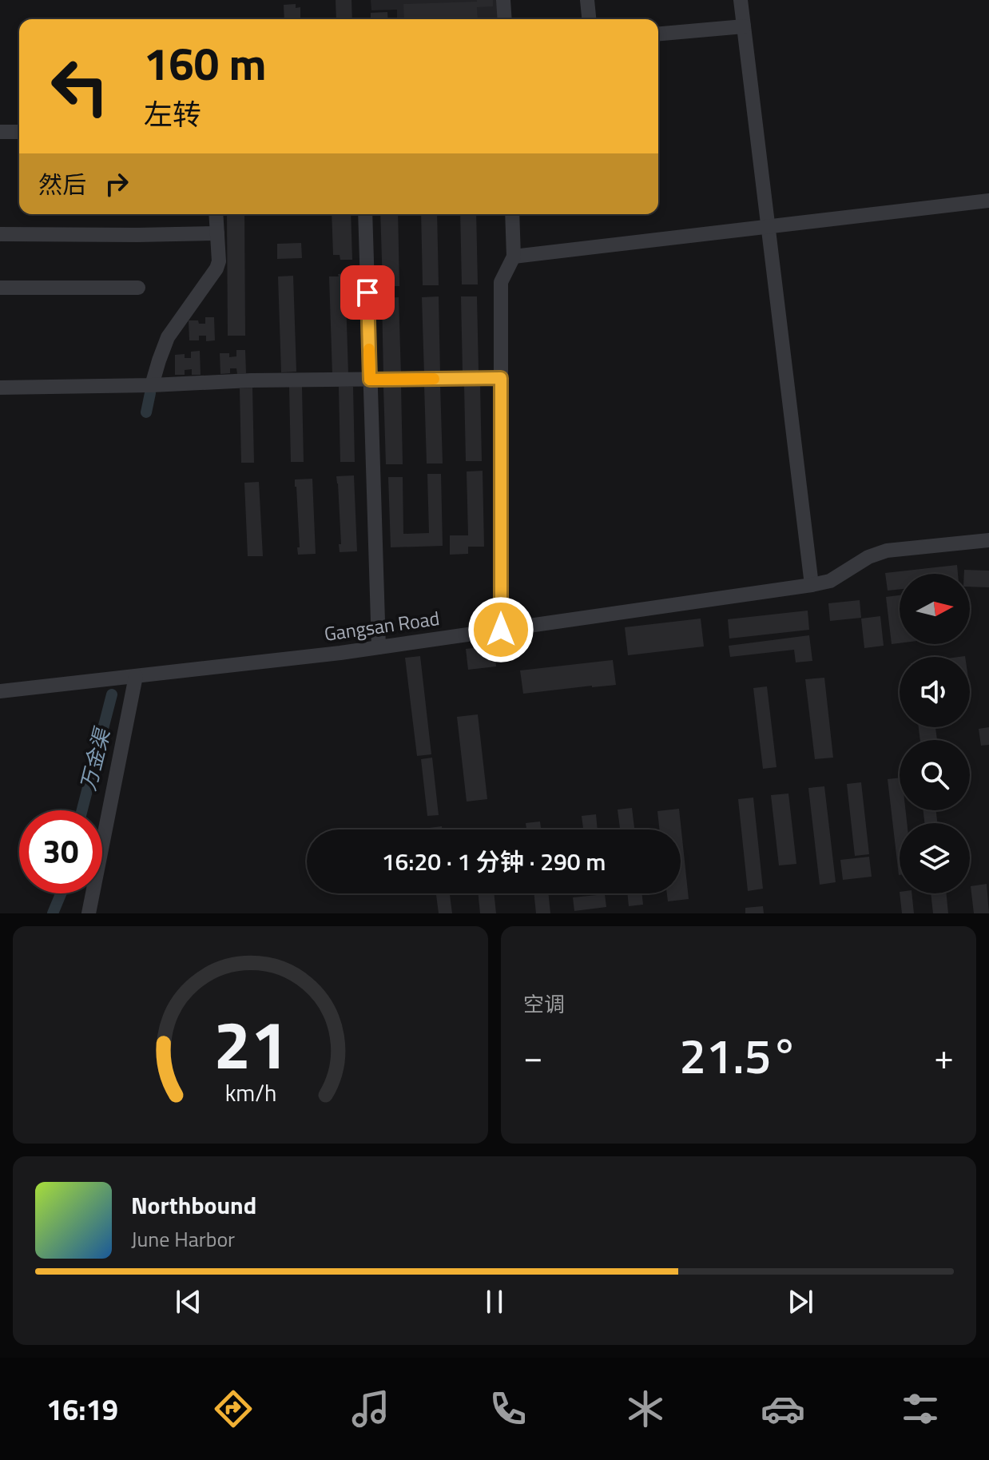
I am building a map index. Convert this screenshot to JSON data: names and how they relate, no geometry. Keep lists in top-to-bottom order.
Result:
{
  "streets": {
    "street": ["Gangsan Road"]
  },
  "water": ["万金渠"],
  "north": "right",
  "page": {
    "turn": ["160 m", "左转"],
    "then": "然后",
    "limit": "30",
    "trip": "16:20 · 1 分钟 · 290 m",
    "tile": "空调",
    "heat": ["−", "21.5°", "+"],
    "song": ["Northbound", "June Harbor"],
    "tabs": "16:19",
    "gauge": ["21", "km/h"]
  }
}
